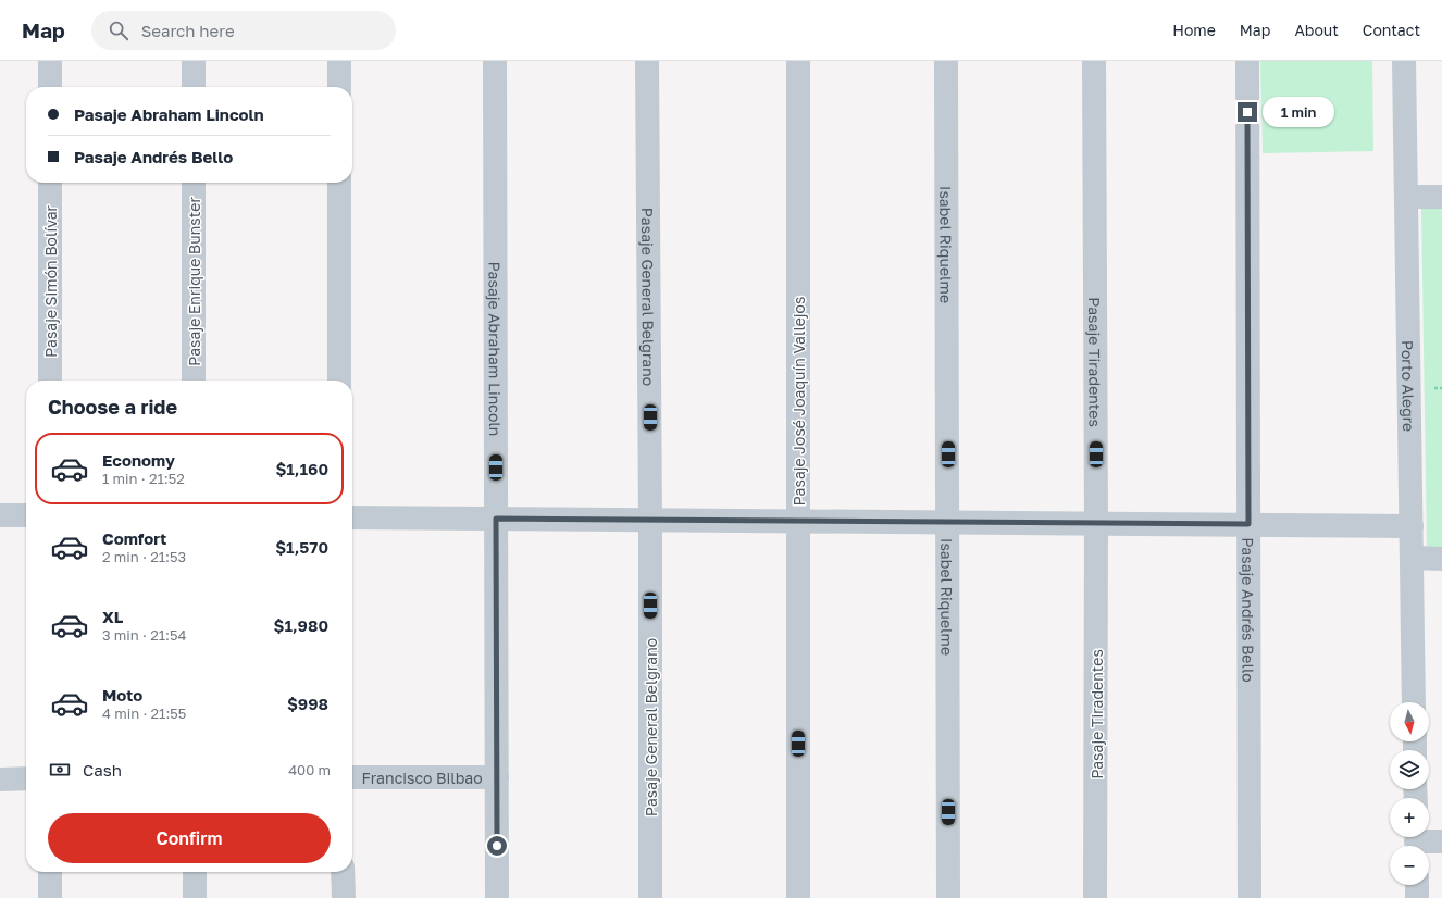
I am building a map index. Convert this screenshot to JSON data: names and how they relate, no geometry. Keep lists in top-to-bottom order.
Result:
{
  "streets": {
    "street": [
      "Isabel Riquelme",
      "Pasaje Simón Bolívar",
      "Pasaje Enrique Bunster",
      "Pasaje General Belgrano",
      "Pasaje Abraham Lincoln",
      "Pasaje Tiradentes",
      "Porto Alegre",
      "Pasaje José Joaquín Vallejos",
      "Pasaje Andrés Bello",
      "Francisco Bilbao"
    ]
  },
  "crossings": [
    ["Pasaje Abraham Lincoln", "Francisco Bilbao"]
  ],
  "north": "bottom",
  "page": {
    "header": "Map",
    "search": "Search here",
    "nav": [
      "Home",
      "Map",
      "About",
      "Contact"
    ],
    "banner": ["Pasaje Abraham Lincoln", "Pasaje Andrés Bello"],
    "bubble": "1 min",
    "heading": "Choose a ride",
    "list": [
      {
        "name": "Economy",
        "note": "1 min · 21:52",
        "value": "$1,160"
      },
      {
        "name": "Comfort",
        "note": "2 min · 21:53",
        "value": "$1,570"
      },
      {
        "name": "XL",
        "note": "3 min · 21:54",
        "value": "$1,980"
      },
      {
        "name": "Moto",
        "note": "4 min · 21:55",
        "value": "$998"
      }
    ],
    "map_buttons": ["+", "−"],
    "pay": ["Cash", "400 m"],
    "buttons": "Confirm"
  }
}
